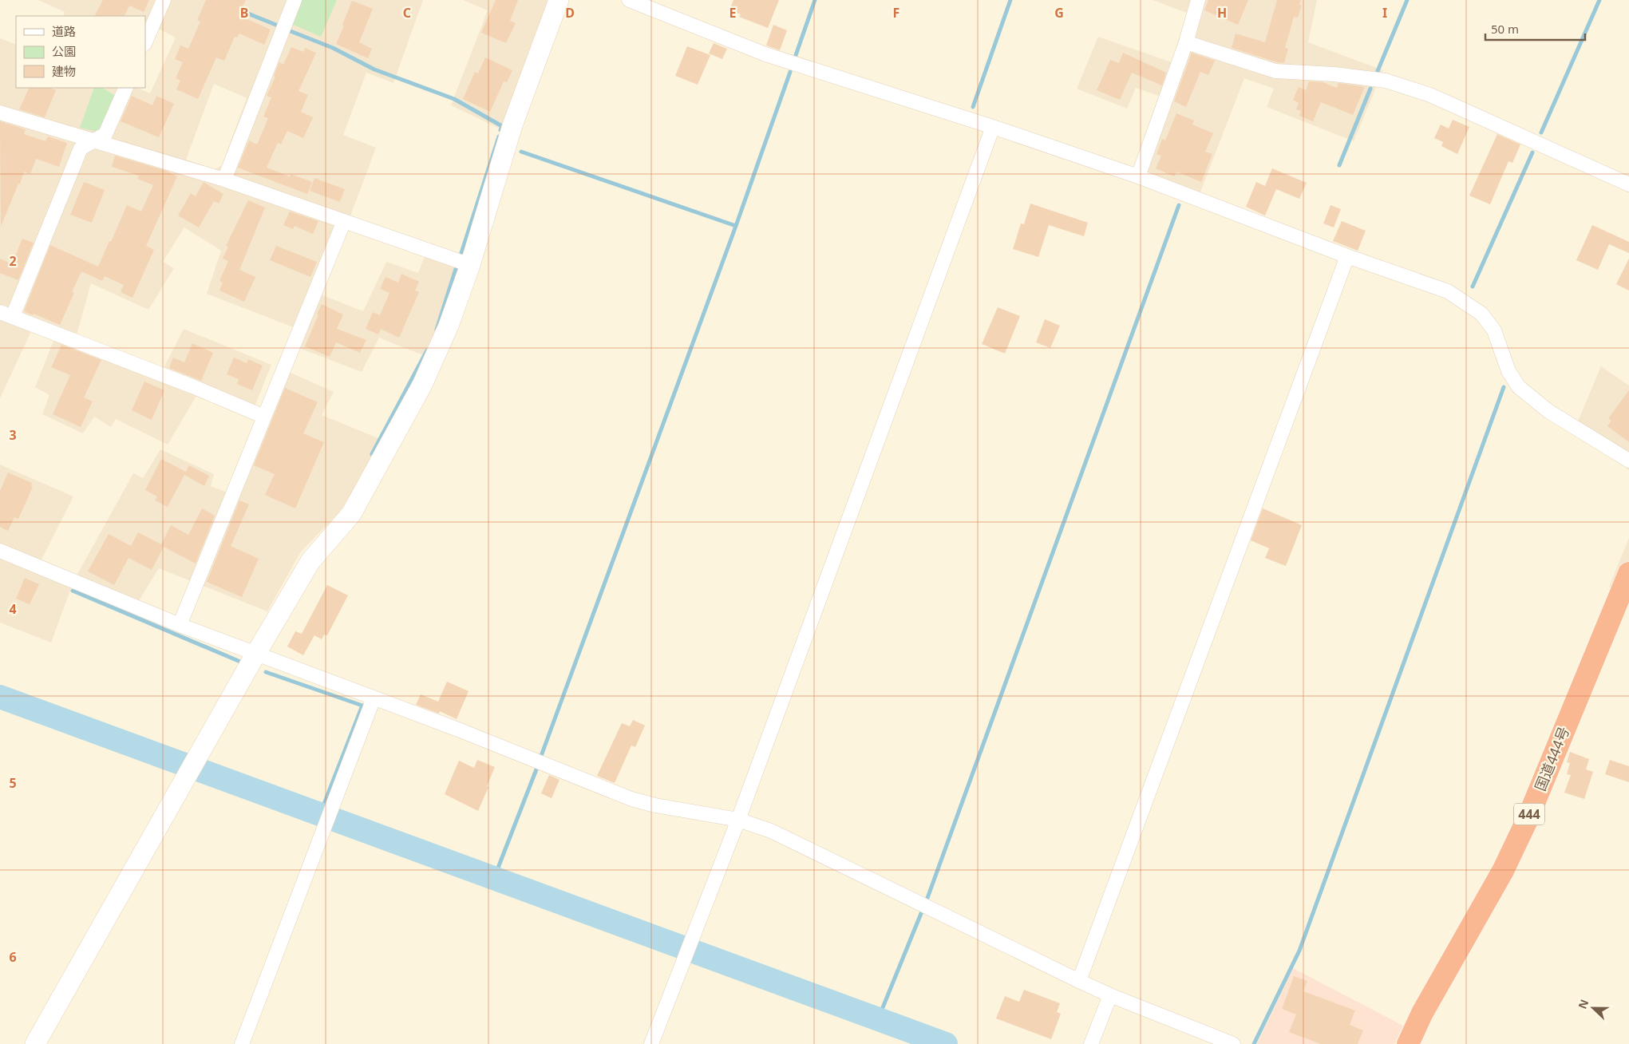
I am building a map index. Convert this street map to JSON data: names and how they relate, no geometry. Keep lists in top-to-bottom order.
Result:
{
  "streets": {
    "highway": ["国道444号", "444"]
  },
  "legend": ["道路", "公園", "建物"],
  "scale_bar": "50 m",
  "north": "left",
  "grid": {
    "columns": [
      "B",
      "C",
      "D",
      "E",
      "F",
      "G",
      "H",
      "I"
    ],
    "rows": [
      "2",
      "3",
      "4",
      "5",
      "6"
    ]
  }
}
